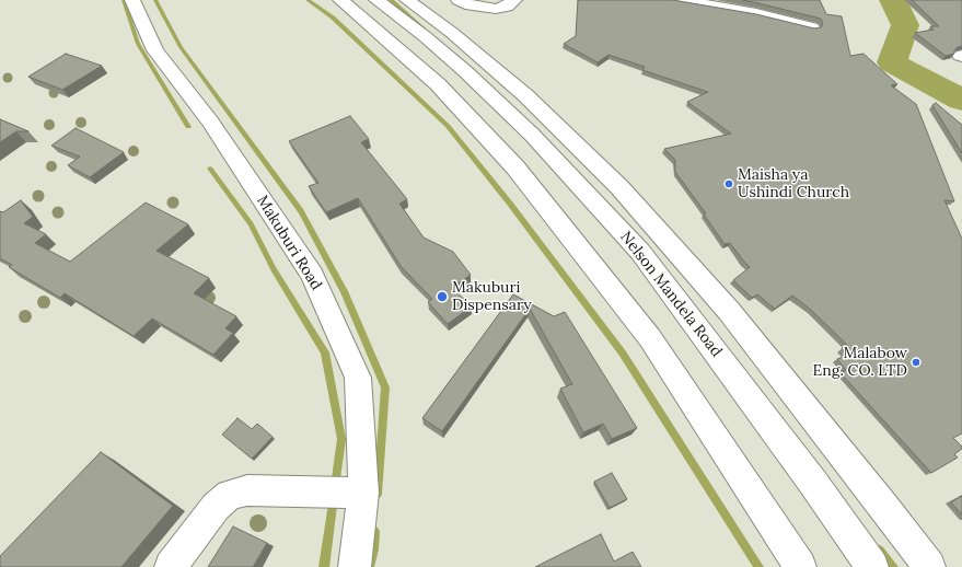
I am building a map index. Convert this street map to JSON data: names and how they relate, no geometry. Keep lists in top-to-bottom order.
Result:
{
  "streets": {
    "street": ["Makuburi Road", "Nelson Mandela Road"]
  },
  "places": ["Maisha ya Ushindi Church", "Makuburi Dispensary", "Malabow Eng. CO. LTD"]
}
